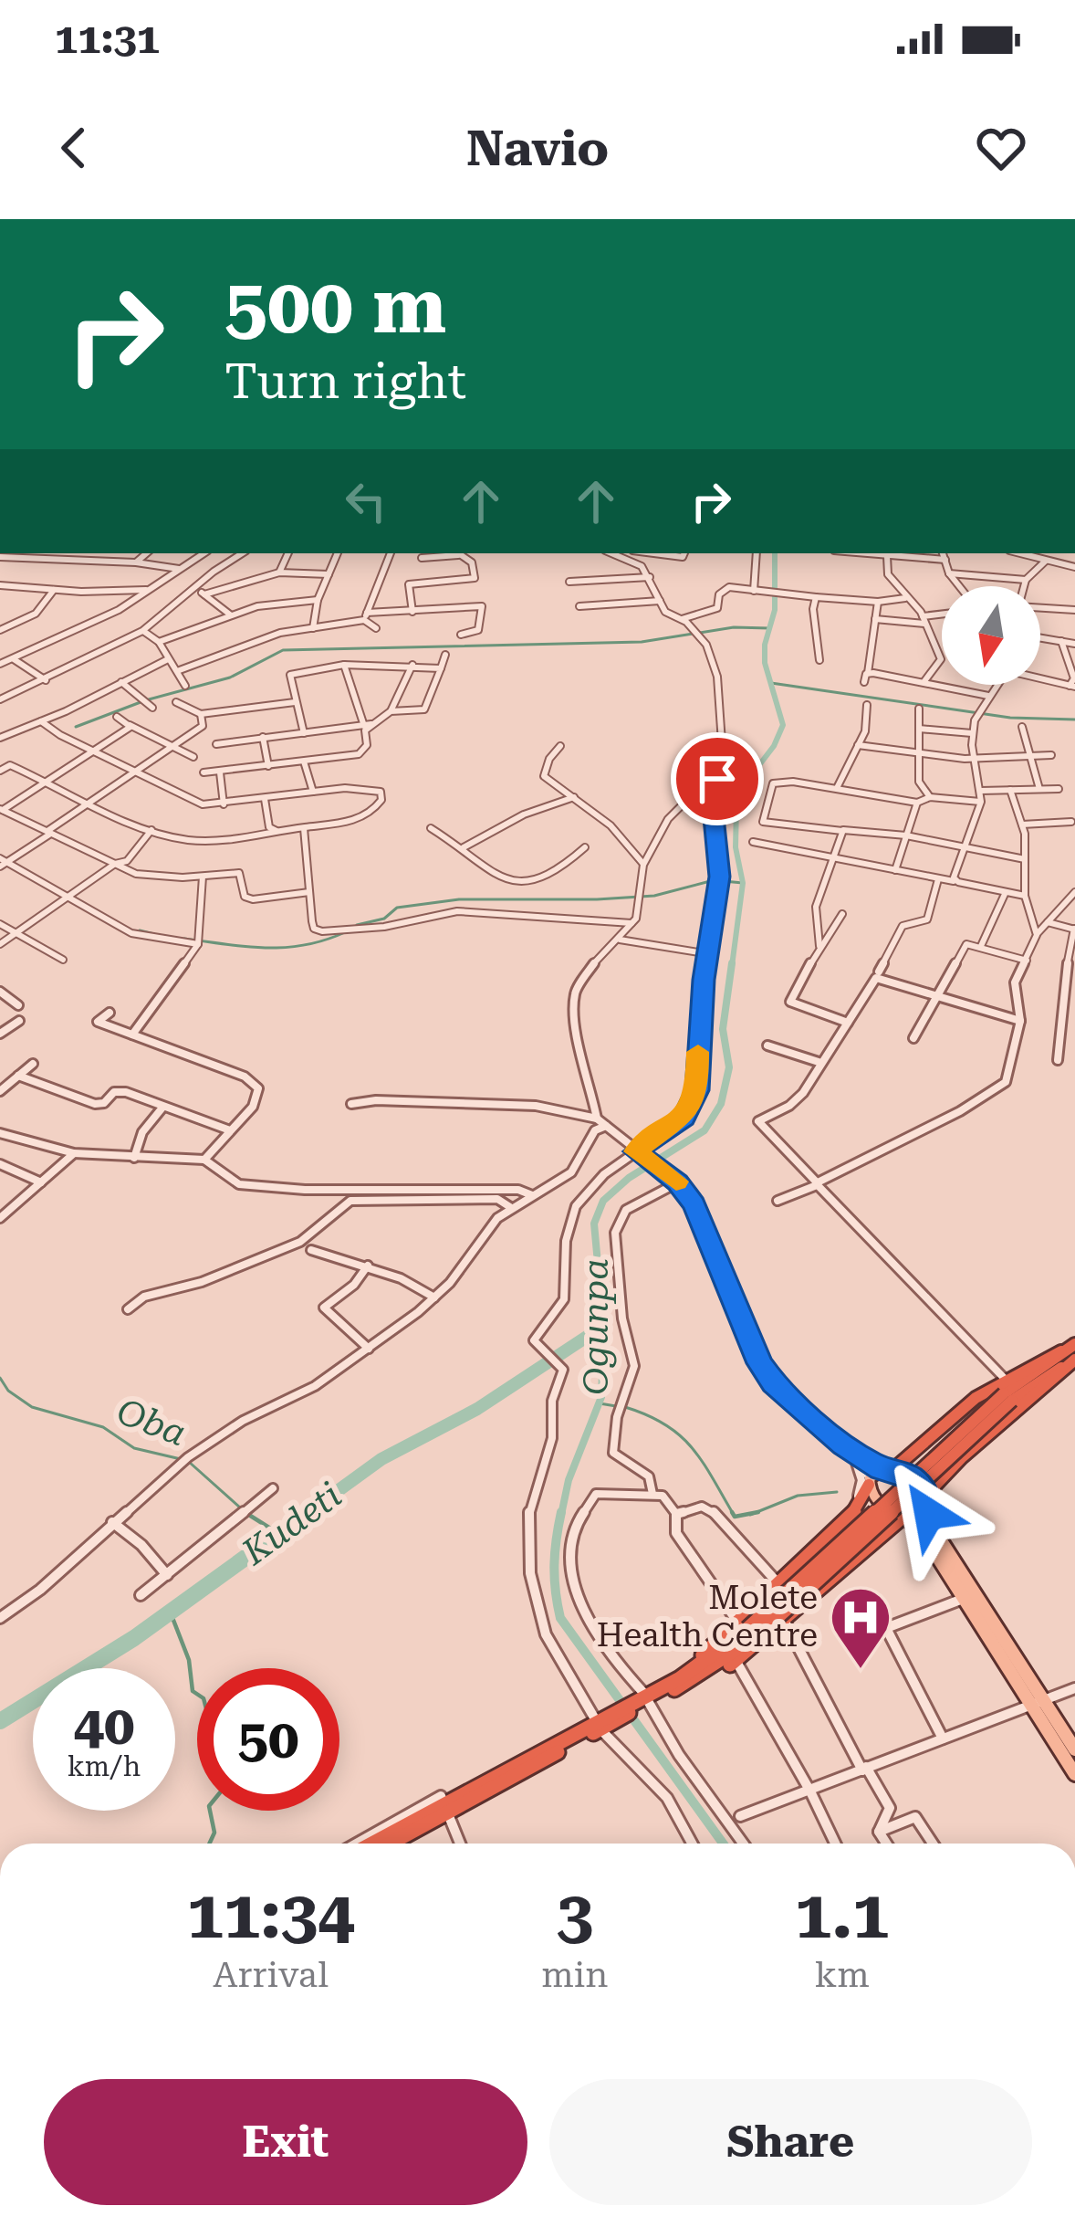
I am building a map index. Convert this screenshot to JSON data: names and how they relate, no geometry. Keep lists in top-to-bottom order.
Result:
{
  "water": ["Ogunpa", "Oba", "Kudeti"],
  "places": {
    "hospital": ["Molete Health Centre"]
  },
  "north": "bottom",
  "page": {
    "status": "11:31",
    "header": "Navio",
    "turn": ["500 m", "Turn right"],
    "speed": "40 km/h",
    "limit": "50",
    "eta": [
      "11:34",
      "Arrival",
      "3",
      "min",
      "1.1",
      "km"
    ],
    "buttons": ["Exit", "Share"]
  }
}
